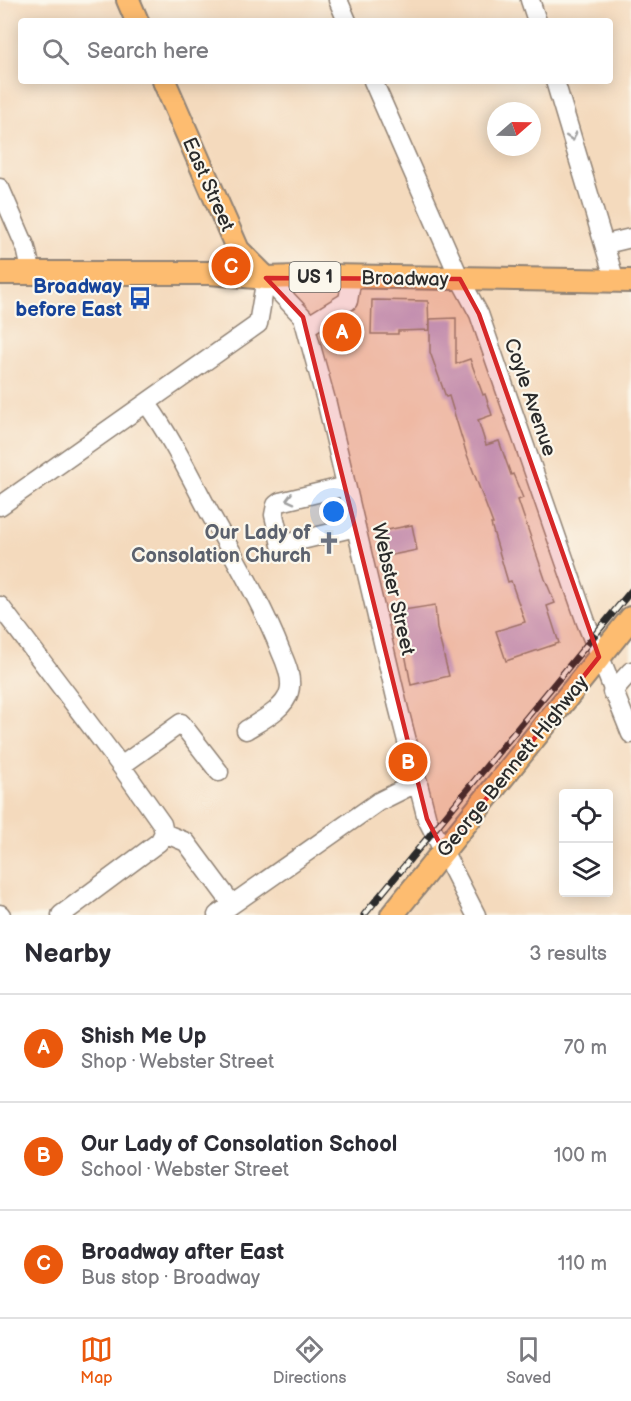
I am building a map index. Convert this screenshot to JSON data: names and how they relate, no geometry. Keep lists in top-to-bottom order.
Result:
{
  "streets": {
    "main road": [
      "East Street",
      "US 1",
      "Broadway",
      "George Bennett Highway"
    ],
    "street": ["Coyle Avenue", "Webster Street"]
  },
  "crossings": [
    ["East Street", "Broadway"],
    ["East Street", "Webster Street"],
    ["Broadway", "Coyle Avenue"],
    ["Broadway", "Webster Street"],
    ["Coyle Avenue", "George Bennett Highway"],
    ["Webster Street", "George Bennett Highway"]
  ],
  "places": {
    "bus stop": ["Broadway before East"],
    "church": ["Our Lady of Consolation Church"]
  },
  "north": "right",
  "page": {
    "search": "Search here",
    "pins": ["C", "A", "B"],
    "heading": ["Nearby", "3 results"],
    "list": [
      {
        "mark": "A",
        "name": "Shish Me Up",
        "note": "Shop · Webster Street",
        "value": "70 m"
      },
      {
        "mark": "B",
        "name": "Our Lady of Consolation School",
        "note": "School · Webster Street",
        "value": "100 m"
      },
      {
        "mark": "C",
        "name": "Broadway after East",
        "note": "Bus stop · Broadway",
        "value": "110 m"
      }
    ],
    "nav": ["Map", "Directions", "Saved"]
  }
}
